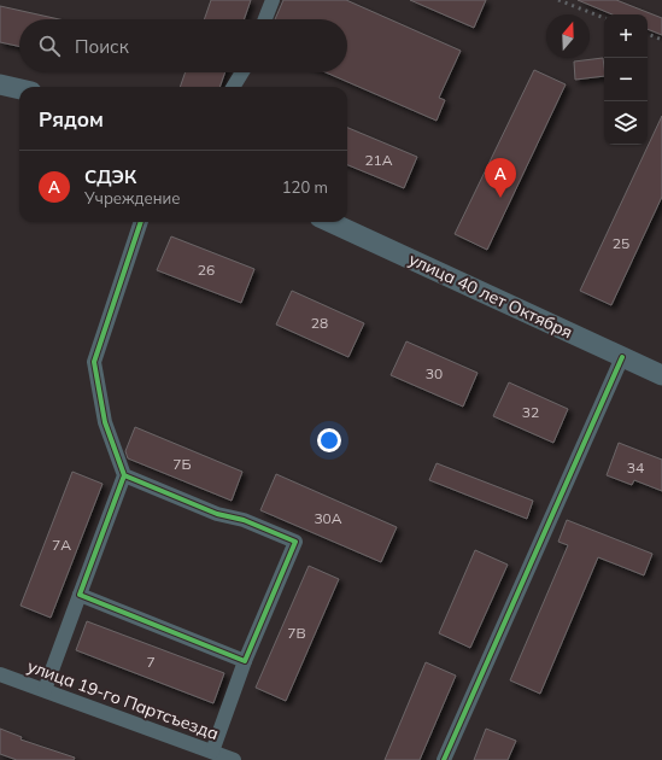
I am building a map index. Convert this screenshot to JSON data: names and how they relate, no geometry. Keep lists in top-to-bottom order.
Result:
{
  "streets": {
    "main road": ["улица 40 лет Октября"],
    "street": ["улица 19-го Партсъезда"]
  },
  "house_numbers": [
    "21А",
    "25",
    "26",
    "28",
    "30",
    "32",
    "7Б",
    "34",
    "30А",
    "7А",
    "7В",
    "7"
  ],
  "north": "top",
  "page": {
    "map_buttons": ["+", "−"],
    "search": "Поиск",
    "heading": "Рядом",
    "list": [
      {
        "mark": "A",
        "name": "СДЭК",
        "note": "Учреждение",
        "value": "120 m"
      }
    ],
    "pins": "A"
  }
}
